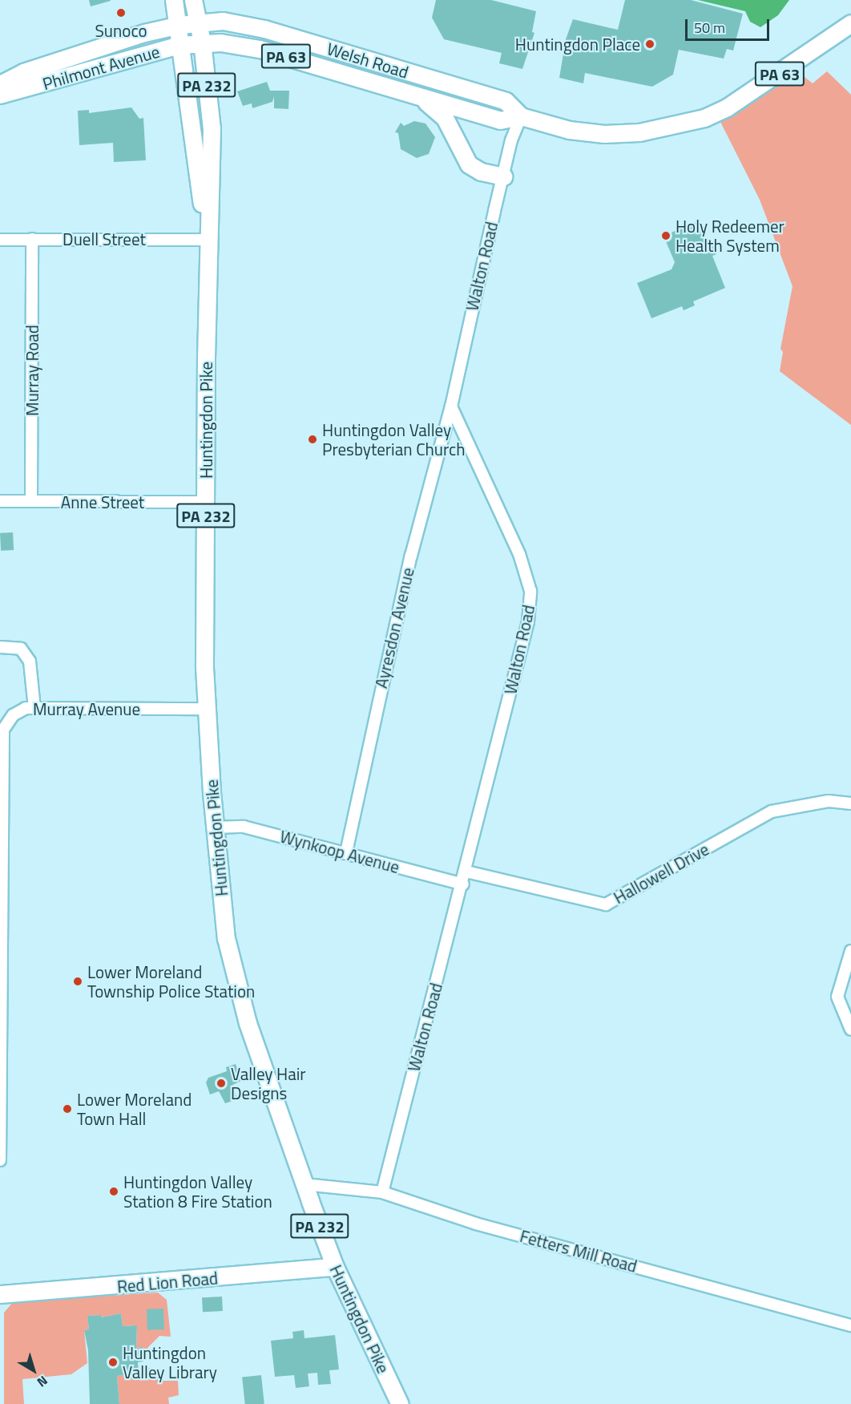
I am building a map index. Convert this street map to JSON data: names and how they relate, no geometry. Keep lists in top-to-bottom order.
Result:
{
  "streets": {
    "main road": [
      "PA 63",
      "Welsh Road",
      "Philmont Avenue",
      "PA 232",
      "Huntingdon Pike",
      "Red Lion Road"
    ],
    "street": [
      "Duell Street",
      "Walton Road",
      "Murray Road",
      "Anne Street",
      "Ayresdon Avenue",
      "Murray Avenue",
      "Wynkoop Avenue",
      "Hallowell Drive",
      "Fetters Mill Road"
    ]
  },
  "crossings": [
    ["Welsh Road", "Philmont Avenue"],
    ["Welsh Road", "Walton Road"],
    ["Welsh Road", "Huntingdon Pike"],
    ["Philmont Avenue", "Huntingdon Pike"],
    ["Duell Street", "Murray Road"],
    ["Duell Street", "Huntingdon Pike"],
    ["Walton Road", "Ayresdon Avenue"],
    ["Walton Road", "Wynkoop Avenue"],
    ["Walton Road", "Hallowell Drive"],
    ["Walton Road", "Fetters Mill Road"],
    ["Murray Road", "Anne Street"],
    ["Huntingdon Pike", "Anne Street"],
    ["Huntingdon Pike", "Murray Avenue"],
    ["Huntingdon Pike", "Wynkoop Avenue"],
    ["Huntingdon Pike", "Fetters Mill Road"],
    ["Huntingdon Pike", "Red Lion Road"],
    ["Ayresdon Avenue", "Wynkoop Avenue"]
  ],
  "places": [
    "Sunoco",
    "Huntingdon Place",
    "Holy Redeemer Health System",
    "Huntingdon Valley Presbyterian Church",
    "Lower Moreland Township Police Station",
    "Valley Hair Designs",
    "Lower Moreland Town Hall",
    "Huntingdon Valley Station 8 Fire Station",
    "Huntingdon Valley Library"
  ],
  "scale_bar": "50 m",
  "north": "bottom right"
}
